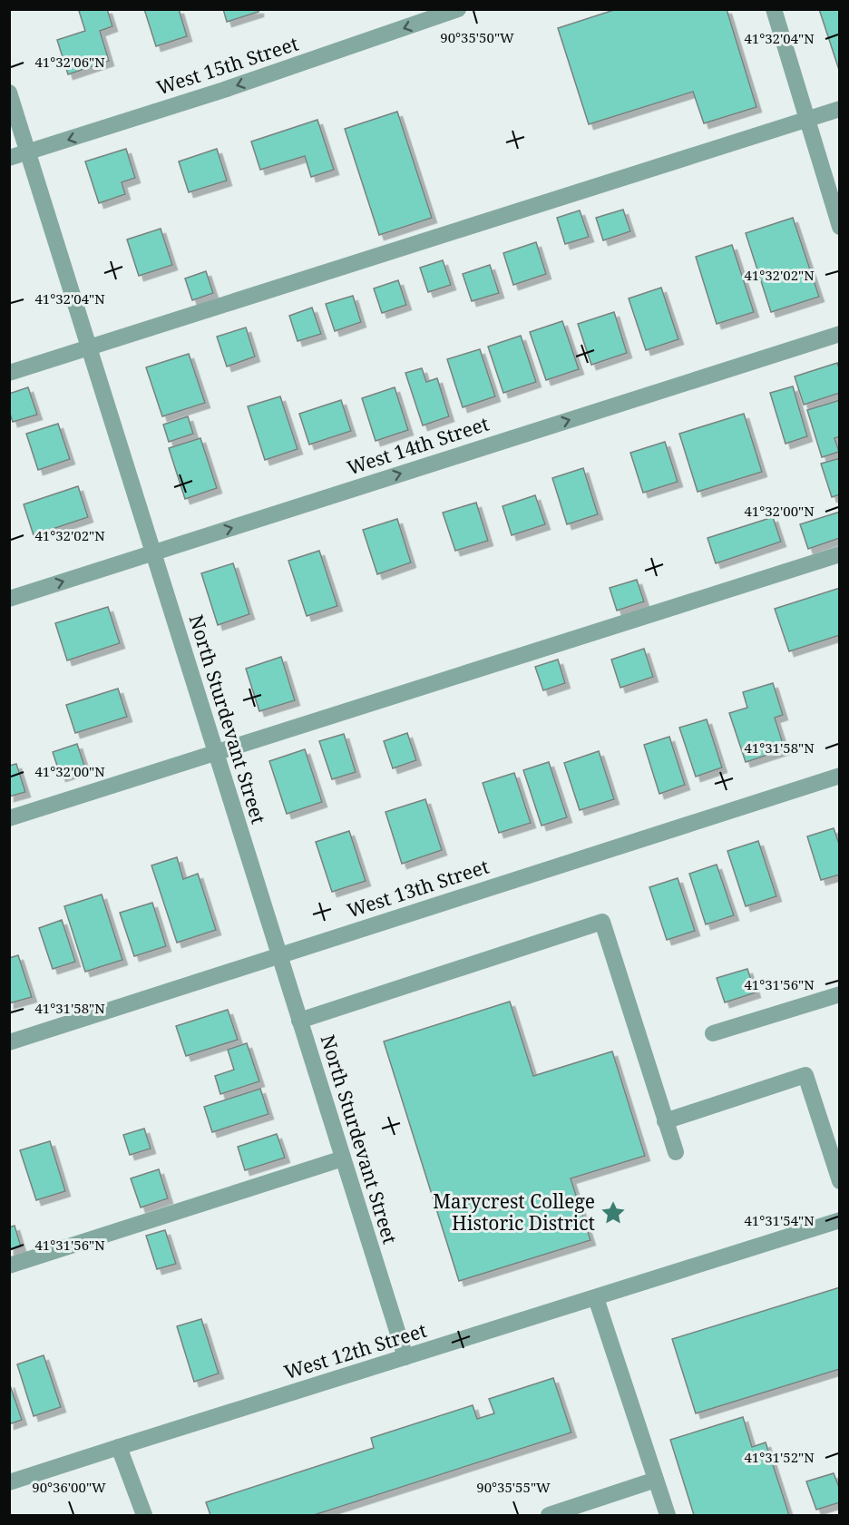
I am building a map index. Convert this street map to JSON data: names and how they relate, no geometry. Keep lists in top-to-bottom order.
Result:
{
  "streets": {
    "street": [
      "West 15th Street",
      "West 14th Street",
      "North Sturdevant Street",
      "West 13th Street",
      "West 12th Street"
    ]
  },
  "crossings": [
    ["West 15th Street", "North Sturdevant Street"],
    ["West 14th Street", "North Sturdevant Street"],
    ["North Sturdevant Street", "West 13th Street"],
    ["North Sturdevant Street", "West 12th Street"]
  ],
  "one_way": ["West 15th Street", "West 14th Street"],
  "places": {
    "place": ["Marycrest College Historic District"]
  },
  "coordinates": [
    "90°35'50\"W",
    "41°32'04\"N",
    "41°32'06\"N",
    "41°32'02\"N",
    "41°32'00\"N",
    "41°31'58\"N",
    "41°31'56\"N",
    "41°31'54\"N",
    "41°31'52\"N",
    "90°36'00\"W",
    "90°35'55\"W"
  ]
}
